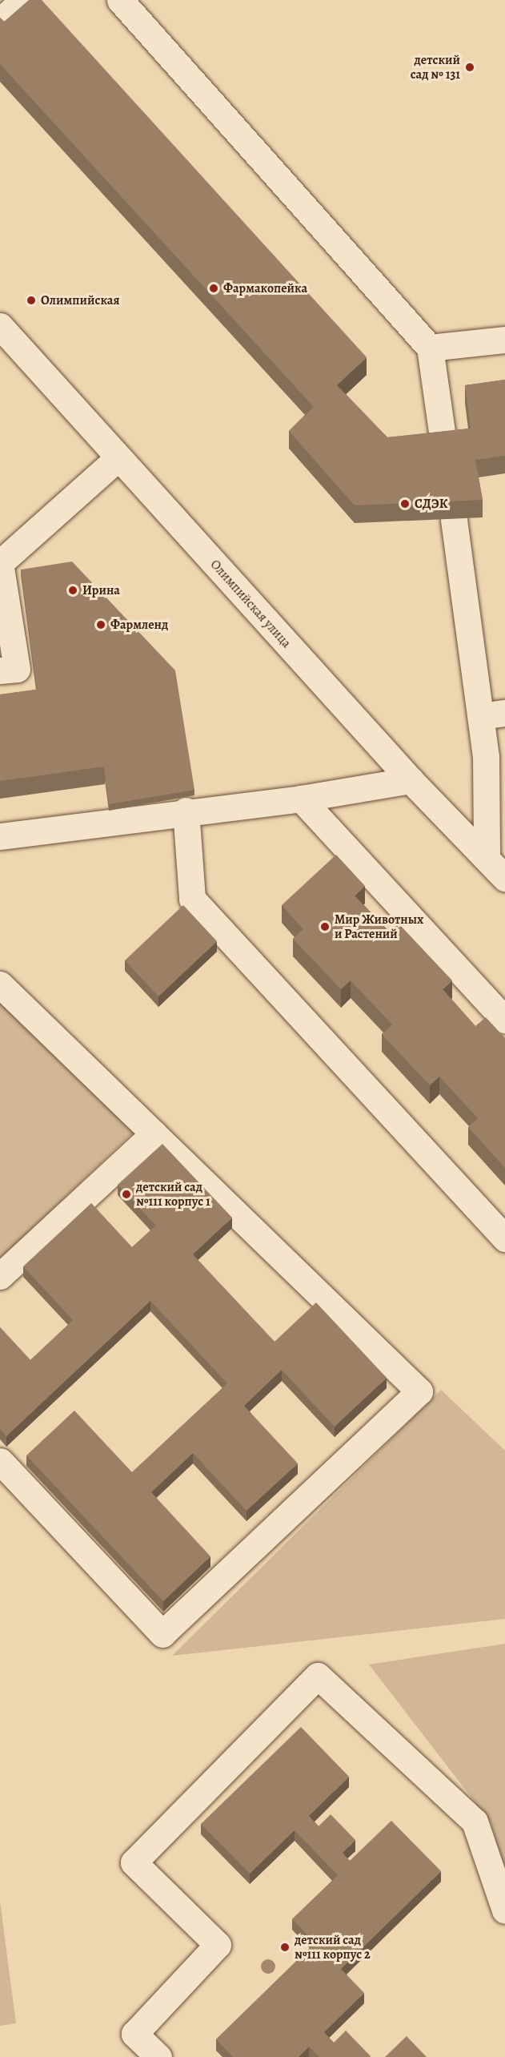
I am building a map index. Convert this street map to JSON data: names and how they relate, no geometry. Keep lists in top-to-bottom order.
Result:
{
  "streets": {
    "street": ["Олимпийская улица"]
  },
  "places": [
    "детский сад № 131",
    "Фармакопейка",
    "Олимпийская",
    "СДЭК",
    "Ирина",
    "Фармленд",
    "Мир Животных и Растений",
    "детский сад №111 корпус 1",
    "детский сад №111 корпус 2"
  ]
}
